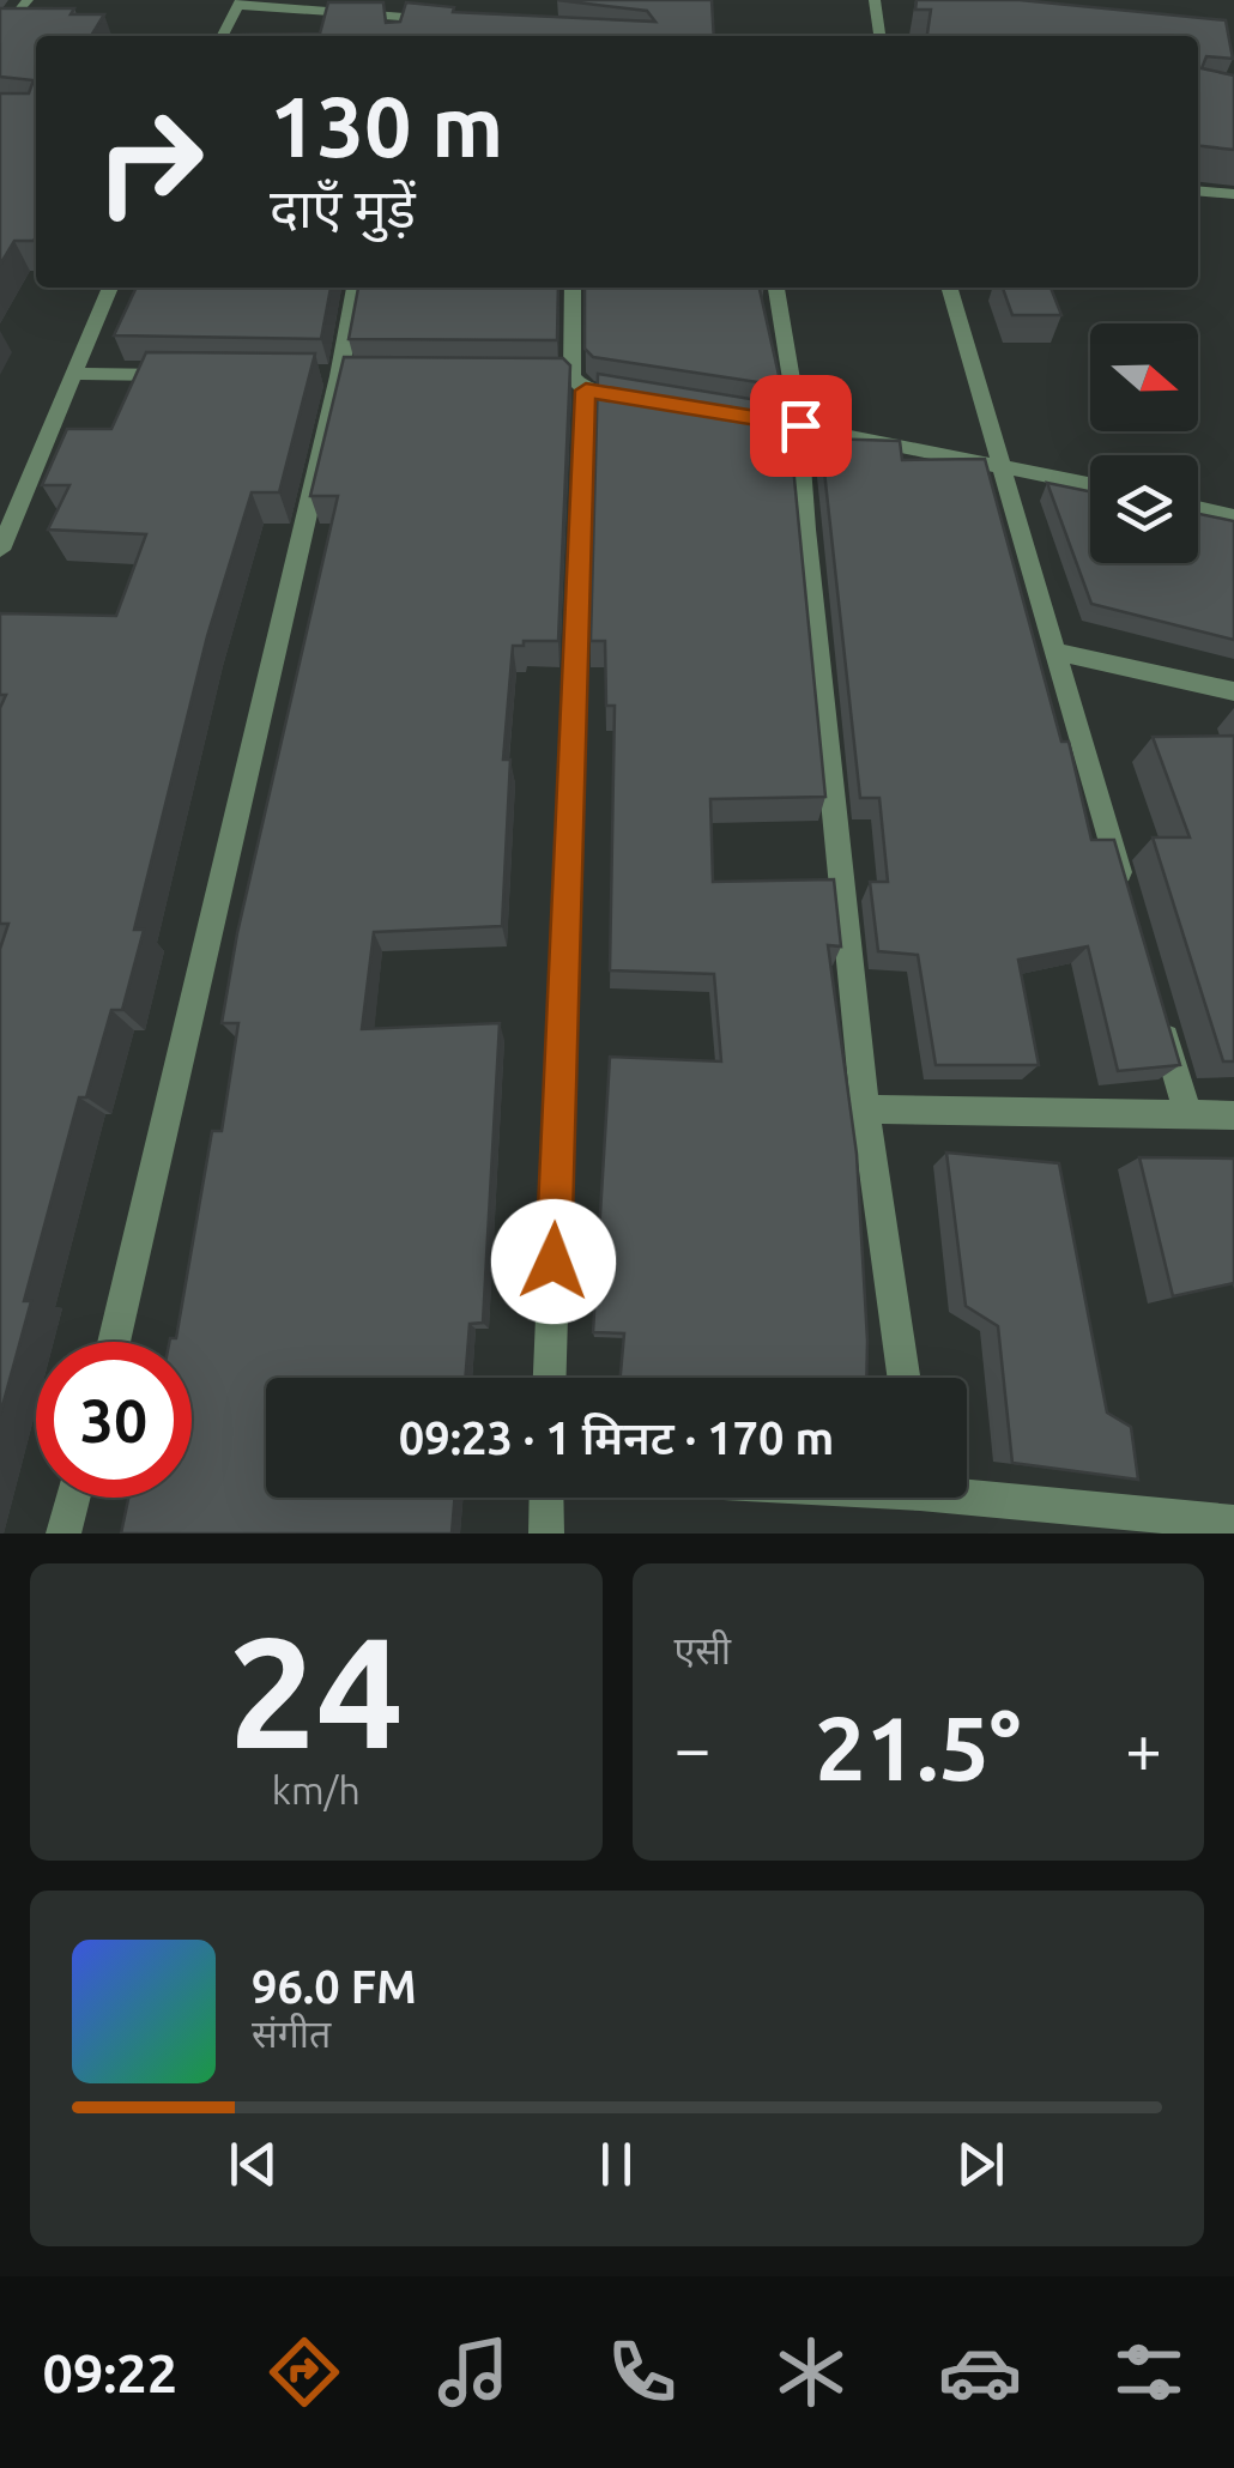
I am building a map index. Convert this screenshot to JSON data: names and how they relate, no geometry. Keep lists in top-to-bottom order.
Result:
{
  "north": "right",
  "page": {
    "turn": ["130 m", "दाएँ मुड़ें"],
    "limit": "30",
    "trip": "09:23 · 1 मिनट · 170 m",
    "tile": [
      ["24", "km/h"],
      "एसी"
    ],
    "heat": ["−", "21.5°", "+"],
    "song": ["96.0 FM", "संगीत"],
    "tabs": "09:22"
  }
}
